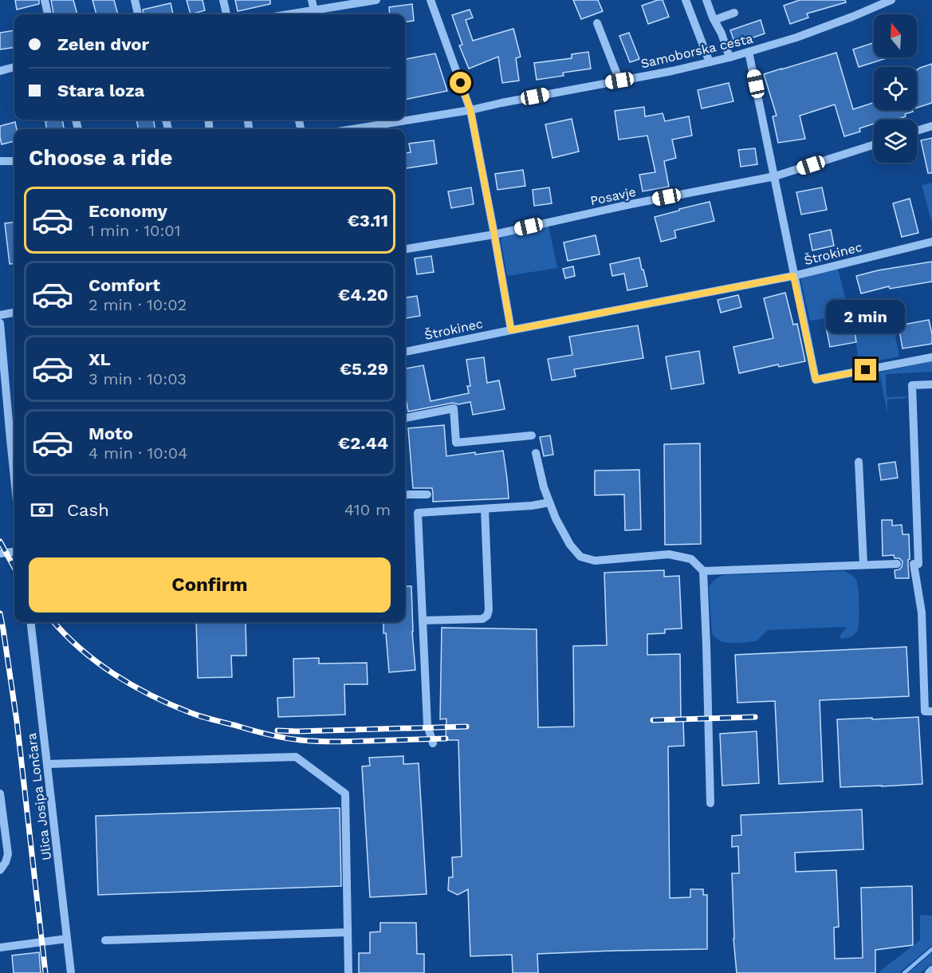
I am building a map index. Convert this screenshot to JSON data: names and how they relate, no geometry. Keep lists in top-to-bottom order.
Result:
{
  "streets": {
    "street": [
      "Samoborska cesta",
      "Posavje",
      "Štrokinec",
      "Ulica Josipa Lončara"
    ]
  },
  "north": "top",
  "page": {
    "banner": ["Zelen dvor", "Stara loza"],
    "heading": "Choose a ride",
    "list": [
      {
        "name": "Economy",
        "note": "1 min · 10:01",
        "value": "€3.11"
      },
      {
        "name": "Comfort",
        "note": "2 min · 10:02",
        "value": "€4.20"
      },
      {
        "name": "XL",
        "note": "3 min · 10:03",
        "value": "€5.29"
      },
      {
        "name": "Moto",
        "note": "4 min · 10:04",
        "value": "€2.44"
      }
    ],
    "bubble": "2 min",
    "pay": ["Cash", "410 m"],
    "buttons": "Confirm"
  }
}
